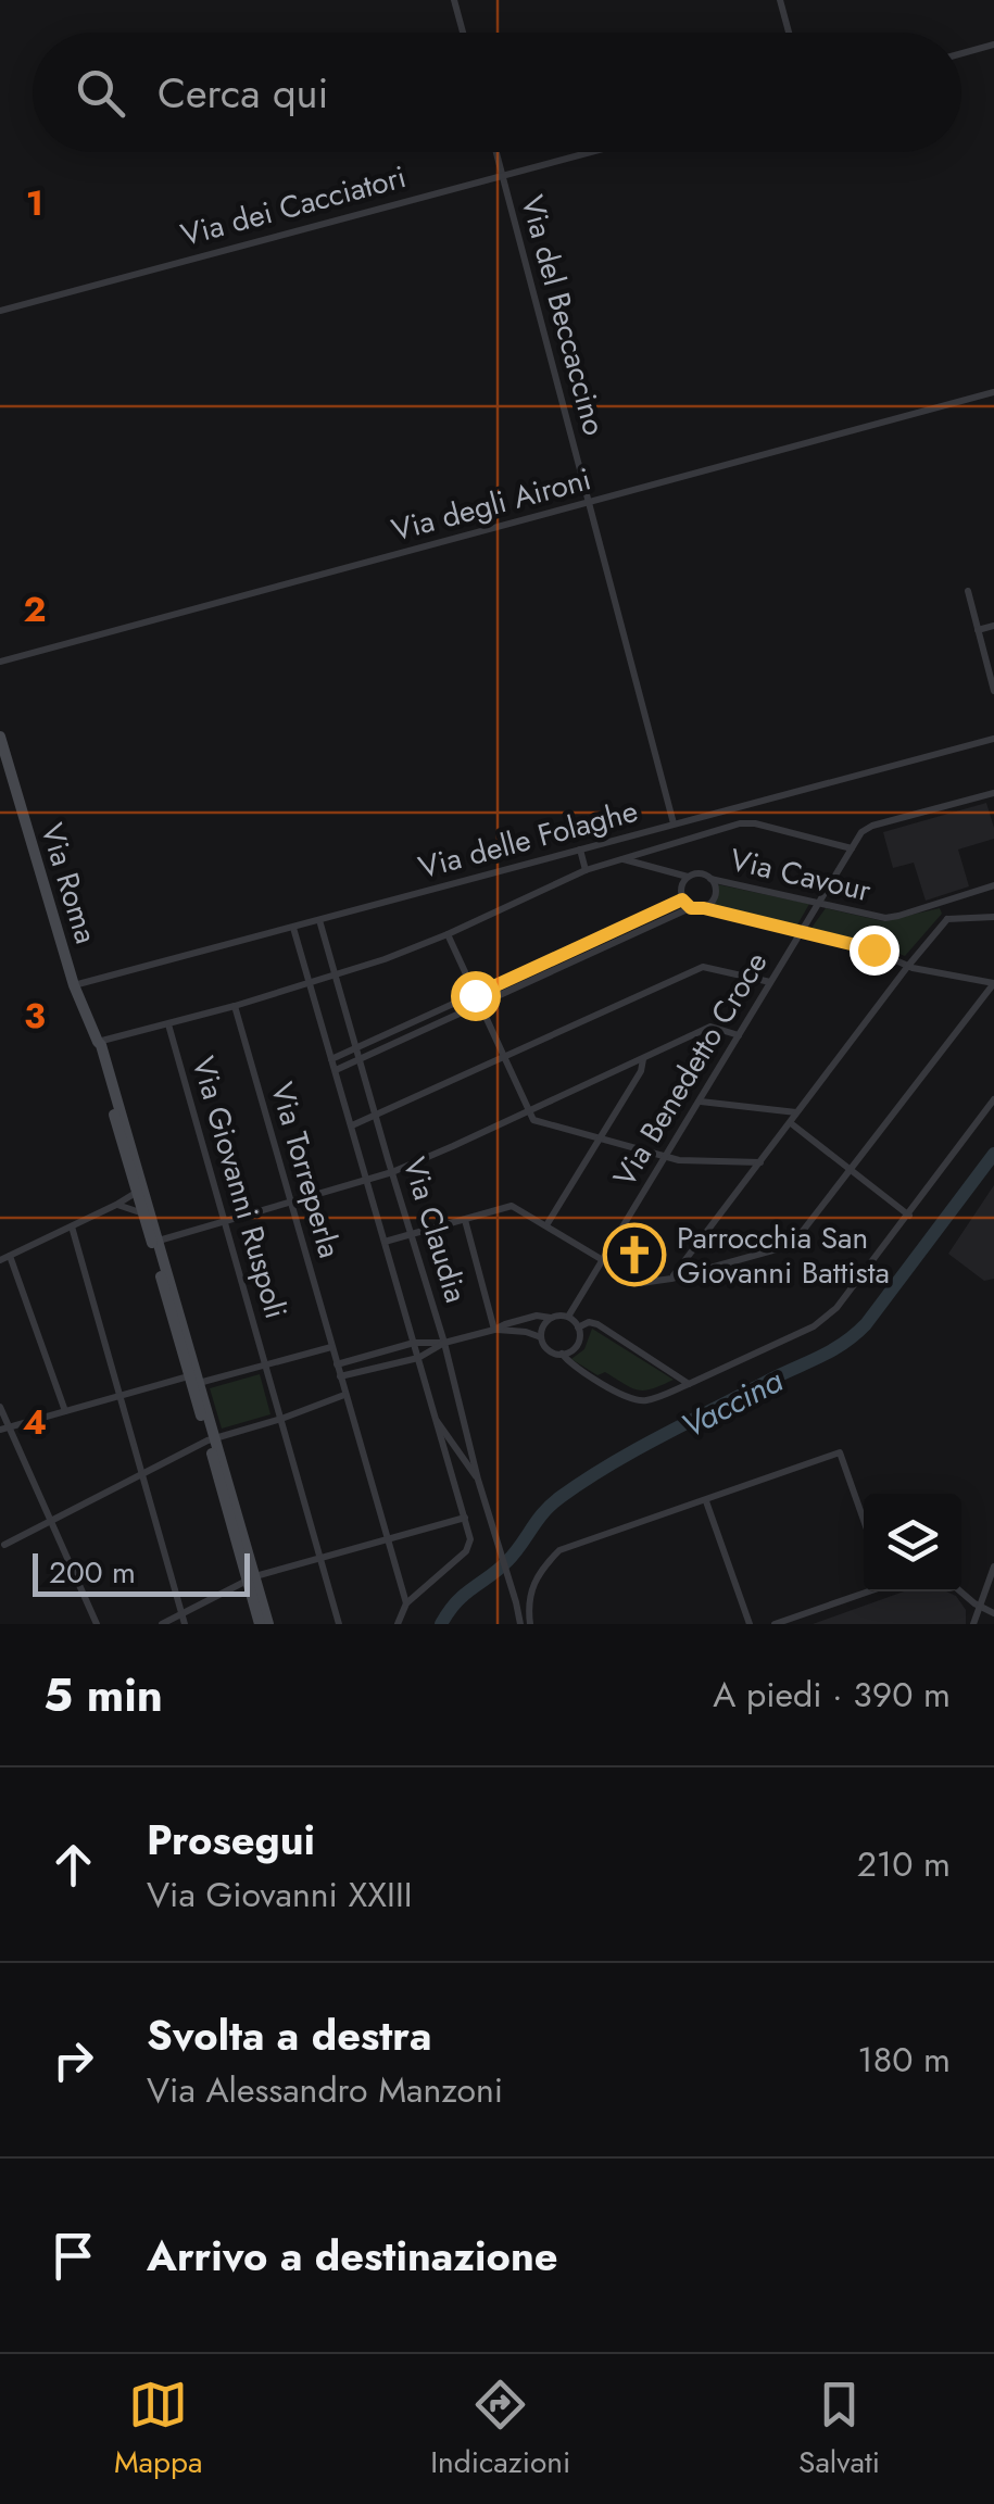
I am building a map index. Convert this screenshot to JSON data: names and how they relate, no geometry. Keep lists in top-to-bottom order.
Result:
{
  "streets": {
    "street": [
      "Via dei Cacciatori",
      "Via del Beccaccino",
      "Via degli Aironi",
      "Via delle Folaghe",
      "Via Cavour",
      "Via Roma",
      "Via Benedetto Croce",
      "Via Torreperla",
      "Via Giovanni Ruspoli",
      "Via Claudia"
    ]
  },
  "crossings": [
    ["Via dei Cacciatori", "Via del Beccaccino"],
    ["Via del Beccaccino", "Via degli Aironi"],
    ["Via del Beccaccino", "Via delle Folaghe"],
    ["Via delle Folaghe", "Via Roma"],
    ["Via delle Folaghe", "Via Claudia"],
    ["Via Cavour", "Via Benedetto Croce"]
  ],
  "water": ["Vaccina"],
  "places": {
    "church": ["Parrocchia San Giovanni Battista"]
  },
  "scale_bar": "200 m",
  "page": {
    "search": "Cerca qui",
    "scale": "200 m",
    "heading": ["5 min", "A piedi · 390 m"],
    "list": [
      ["Prosegui", "Via Giovanni XXIII", "210 m"],
      ["Svolta a destra", "Via Alessandro Manzoni", "180 m"],
      "Arrivo a destinazione"
    ],
    "nav": ["Mappa", "Indicazioni", "Salvati"]
  },
  "grid": {
    "rows": [
      "1",
      "2",
      "3",
      "4"
    ]
  }
}
